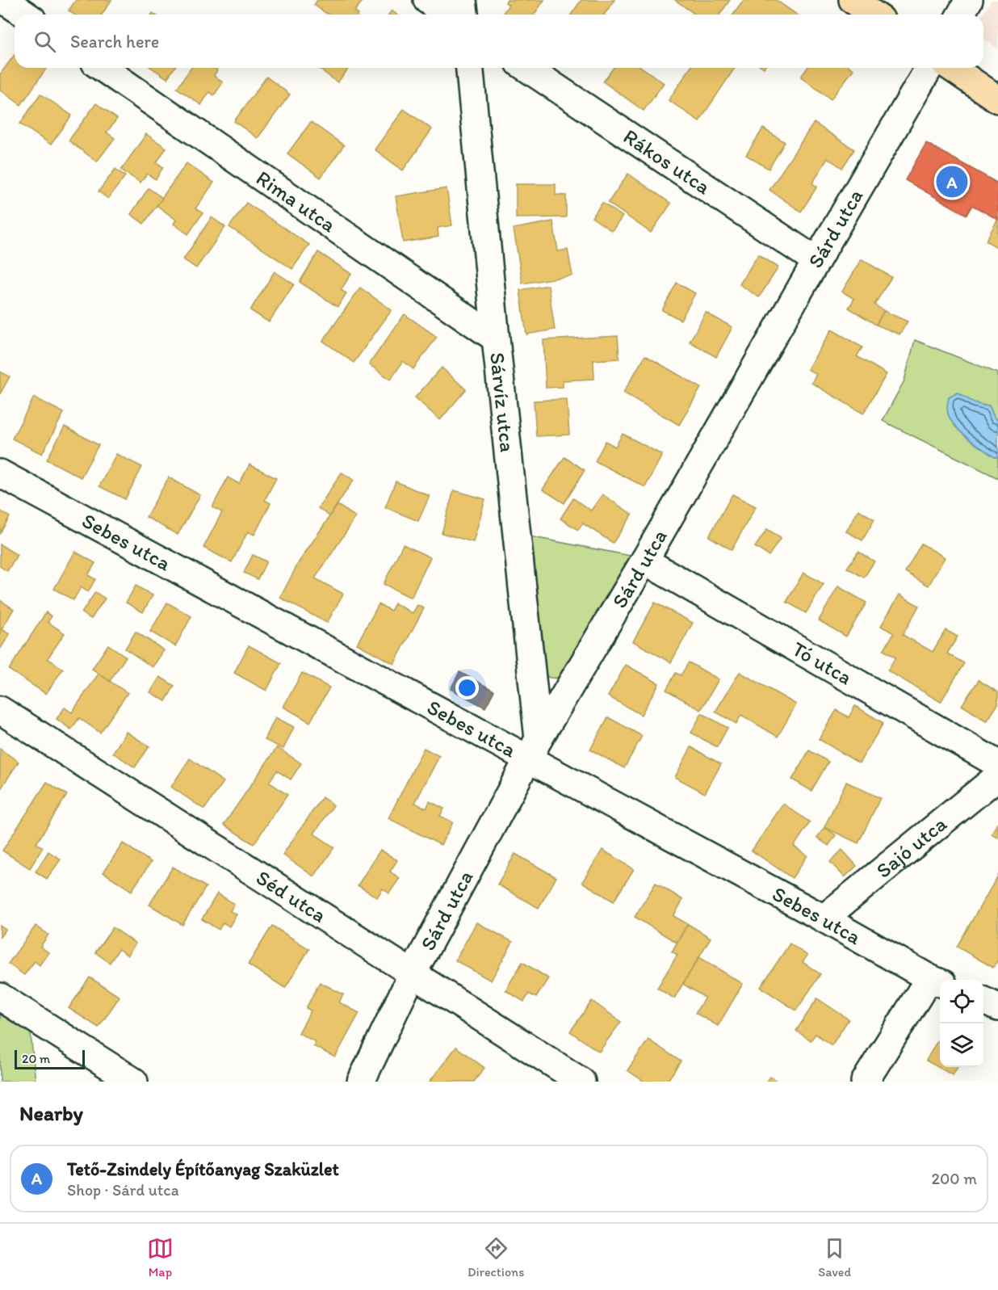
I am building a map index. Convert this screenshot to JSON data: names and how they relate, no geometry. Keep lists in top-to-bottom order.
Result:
{
  "streets": {
    "street": [
      "Rákos utca",
      "Rima utca",
      "Sárd utca",
      "Sárvíz utca",
      "Sebes utca",
      "Tó utca",
      "Sajó utca",
      "Séd utca"
    ]
  },
  "crossings": [
    ["Rákos utca", "Sárd utca"],
    ["Rima utca", "Sárvíz utca"],
    ["Sárd utca", "Sárvíz utca"],
    ["Sárd utca", "Sebes utca"],
    ["Sárd utca", "Tó utca"],
    ["Sárd utca", "Séd utca"],
    ["Sárvíz utca", "Sebes utca"],
    ["Sebes utca", "Sajó utca"]
  ],
  "scale_bar": "20 m",
  "page": {
    "search": "Search here",
    "pins": "A",
    "scale": "20 m",
    "heading": "Nearby",
    "list": [
      {
        "mark": "A",
        "name": "Tető-Zsindely Építőanyag Szaküzlet",
        "note": "Shop · Sárd utca",
        "value": "200 m"
      }
    ],
    "nav": ["Map", "Directions", "Saved"]
  }
}
